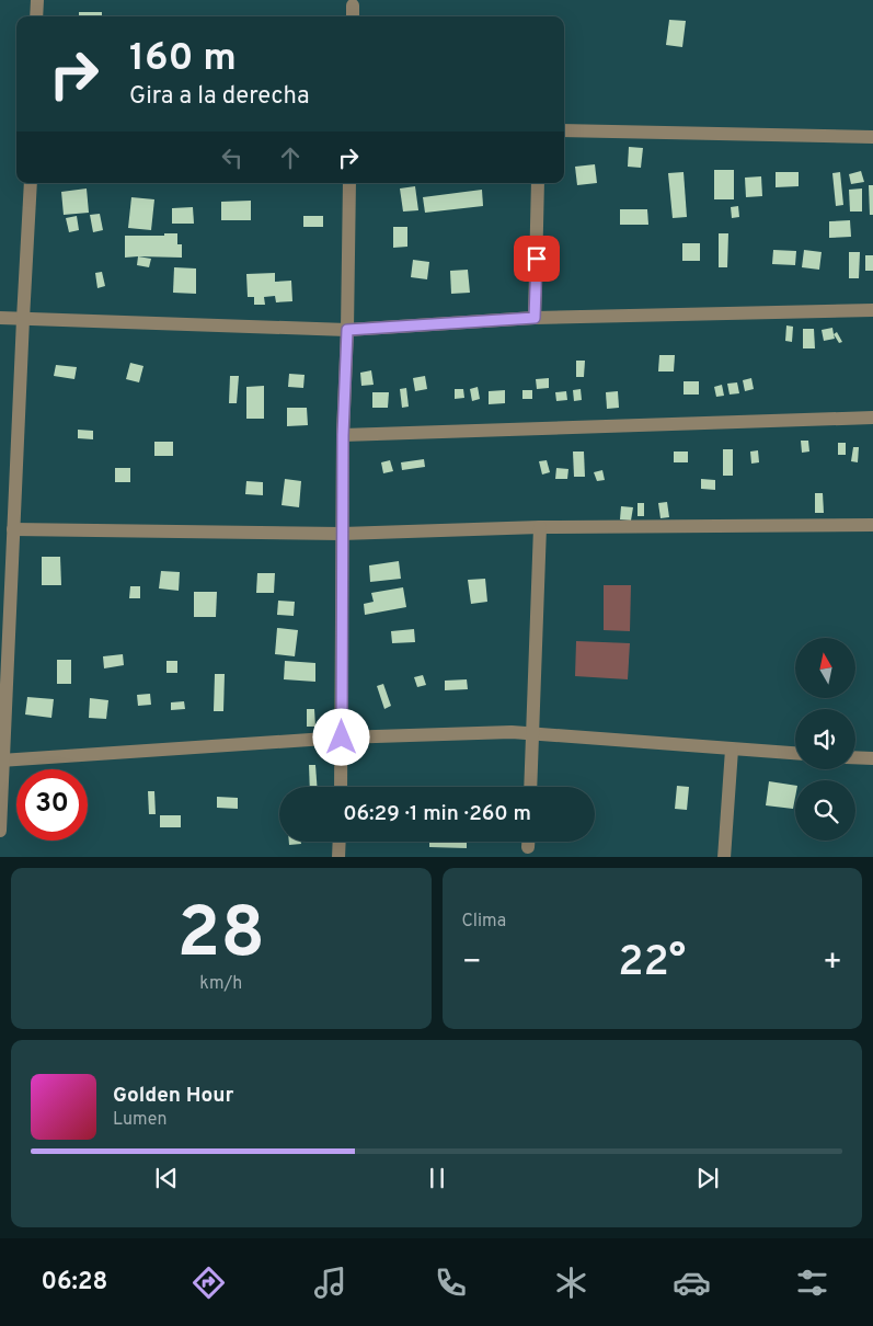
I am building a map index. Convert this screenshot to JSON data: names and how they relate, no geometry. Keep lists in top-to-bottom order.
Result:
{
  "north": "top",
  "page": {
    "turn": ["160 m", "Gira a la derecha"],
    "limit": "30",
    "trip": "06:29 · 1 min · 260 m",
    "tile": [
      ["28", "km/h"],
      "Clima"
    ],
    "heat": ["−", "22°", "+"],
    "song": ["Golden Hour", "Lumen"],
    "tabs": "06:28"
  }
}
